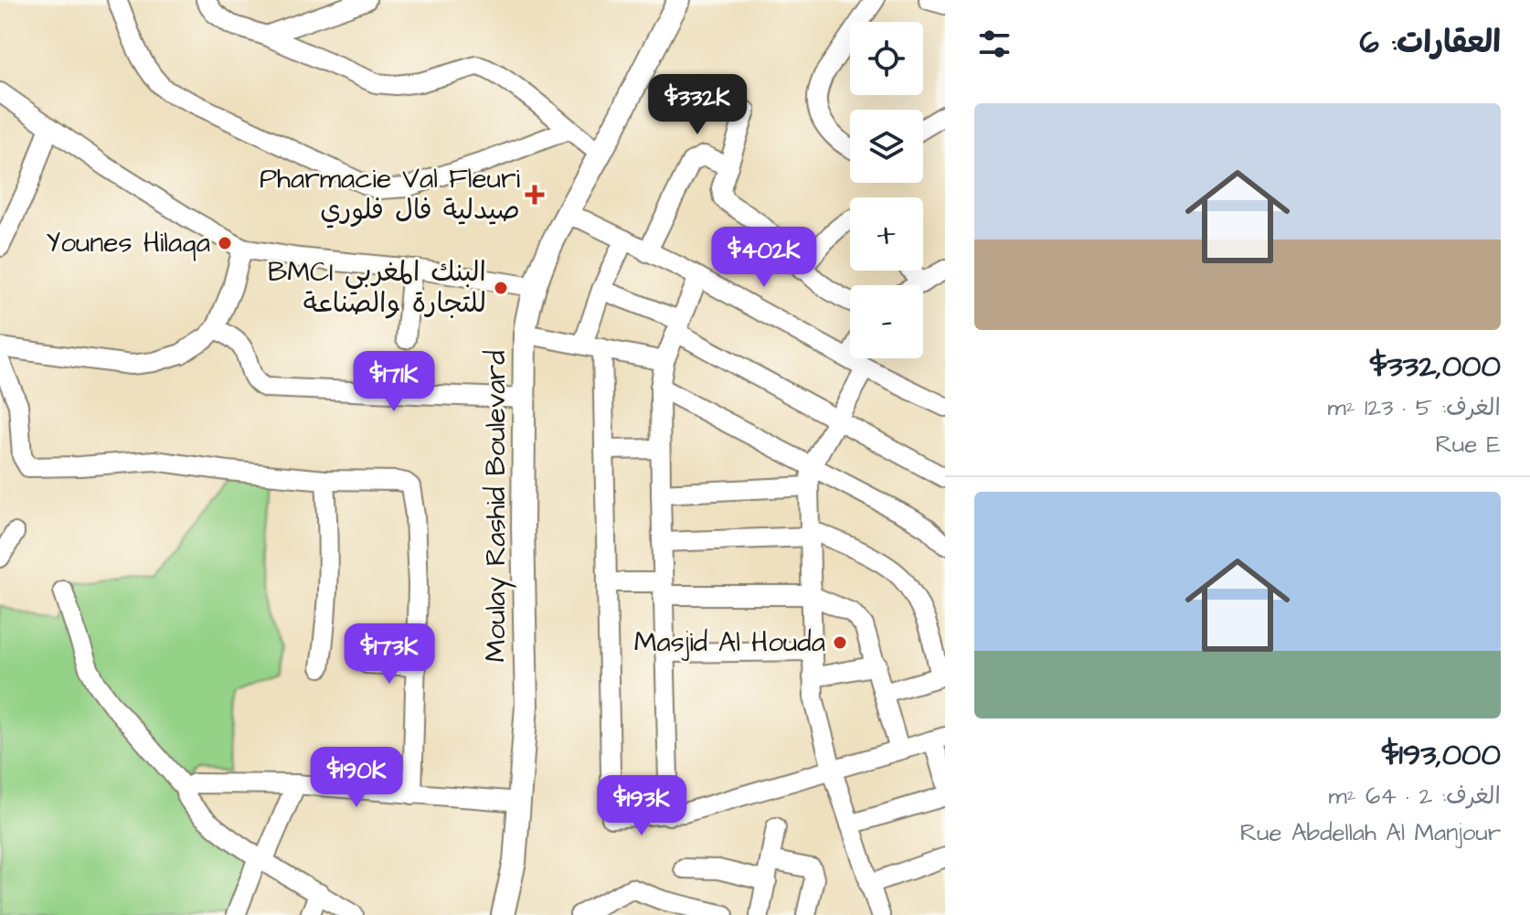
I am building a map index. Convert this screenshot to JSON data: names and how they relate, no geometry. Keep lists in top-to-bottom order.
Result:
{
  "streets": {
    "main road": ["Moulay Rashid Boulevard"]
  },
  "places": {
    "health": ["Pharmacie Val Fleuri صيدلية فال فلوري"],
    "other": ["Younes Hilaqa", "BMCI البنك المغربي للتجارة والصناعة", "Masjid Al Houda"]
  },
  "page": {
    "heading": "العقارات: 6",
    "map_buttons": ["+", "−"],
    "price": [
      "$332K",
      "$402K",
      "$171K",
      "$173K",
      "$190K",
      "$193K"
    ],
    "list": [
      {
        "name": "$332,000",
        "note": "الغرف: 5 · 123 m² · Rue E"
      },
      {
        "name": "$193,000",
        "note": "الغرف: 2 · 64 m² · Rue Abdellah Al Manjour"
      }
    ]
  }
}
